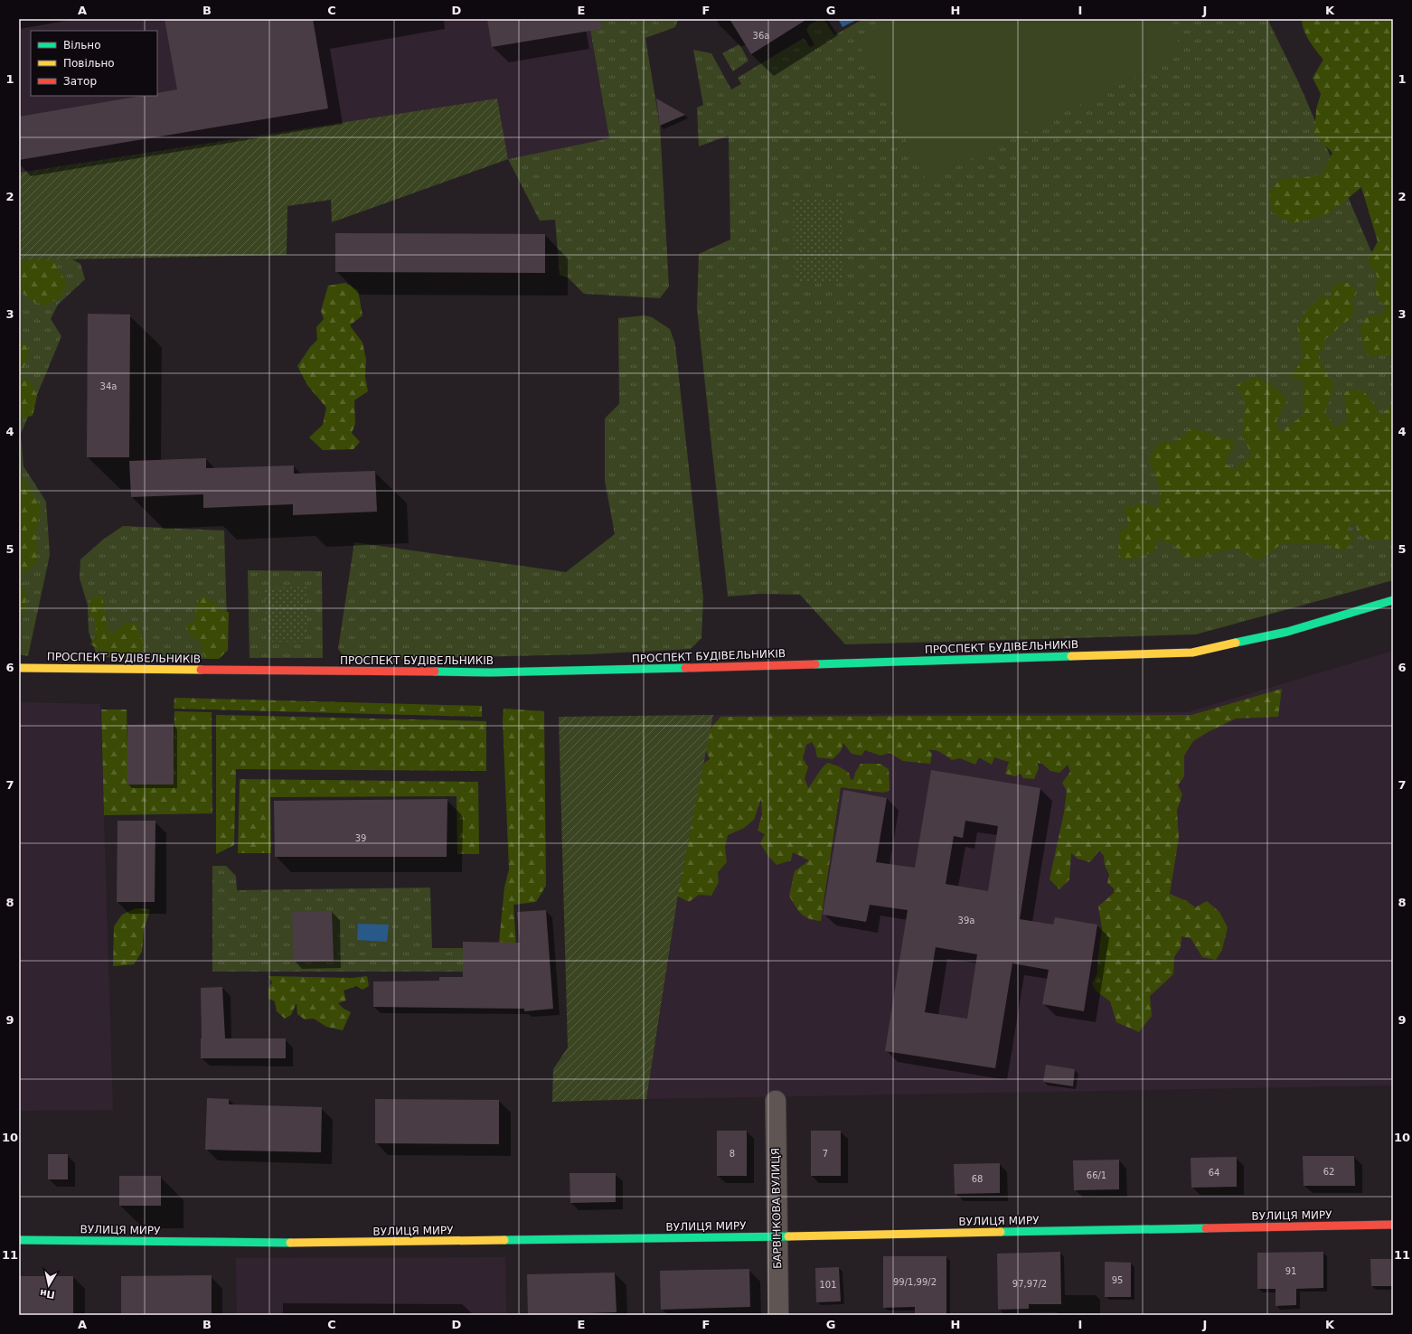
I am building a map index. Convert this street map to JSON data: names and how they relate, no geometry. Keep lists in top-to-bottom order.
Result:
{
  "streets": {
    "street": ["ПРОСПЕКТ БУДІВЕЛЬНИКІВ", "БАРВІНКОВА ВУЛИЦЯ", "ВУЛИЦЯ МИРУ"]
  },
  "crossings": [
    ["БАРВІНКОВА ВУЛИЦЯ", "ВУЛИЦЯ МИРУ"]
  ],
  "house_numbers": [
    "36а",
    "34а",
    "39",
    "39а",
    "8",
    "7",
    "62",
    "64",
    "66/1",
    "68",
    "91",
    "95",
    "99/1,99/2",
    "97,97/2",
    "101"
  ],
  "legend": ["Вільно", "Повільно", "Затор"],
  "north": "bottom",
  "grid": {
    "columns": [
      "A",
      "B",
      "C",
      "D",
      "E",
      "F",
      "G",
      "H",
      "I",
      "J",
      "K"
    ],
    "rows": [
      "1",
      "2",
      "3",
      "4",
      "5",
      "6",
      "7",
      "8",
      "9",
      "10",
      "11"
    ]
  }
}
